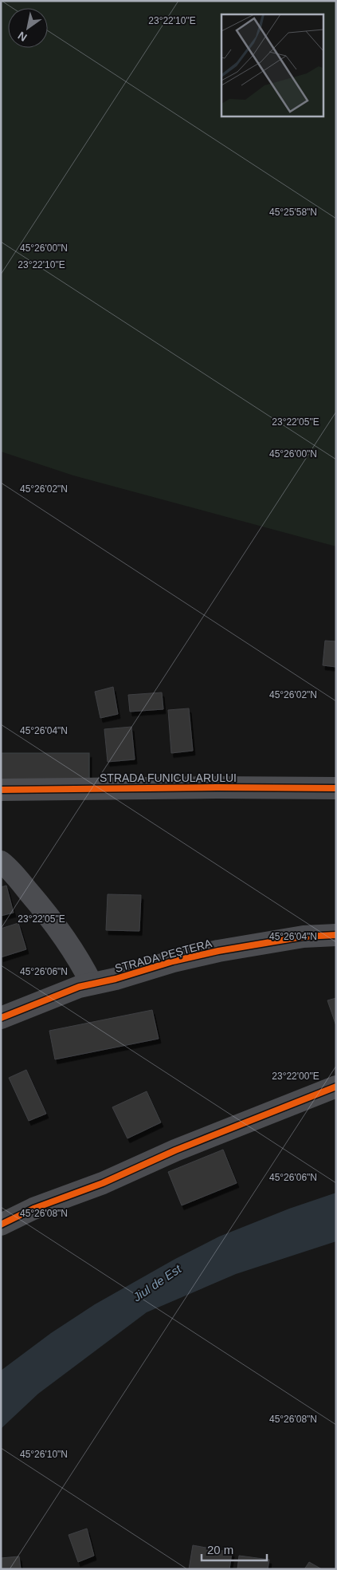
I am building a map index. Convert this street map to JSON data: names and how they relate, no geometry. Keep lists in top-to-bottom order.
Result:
{
  "streets": {
    "street": ["STRADA FUNICULARULUI", "STRADA PEȘTERA"]
  },
  "water": ["Jiul de Est"],
  "scale_bar": "20 m",
  "north": "bottom left",
  "coordinates": [
    "23°22'10\"E",
    "45°25'58\"N",
    "45°26'00\"N",
    "23°22'05\"E",
    "45°26'02\"N",
    "45°26'04\"N",
    "45°26'06\"N",
    "23°22'00\"E",
    "45°26'08\"N",
    "45°26'10\"N"
  ]
}
